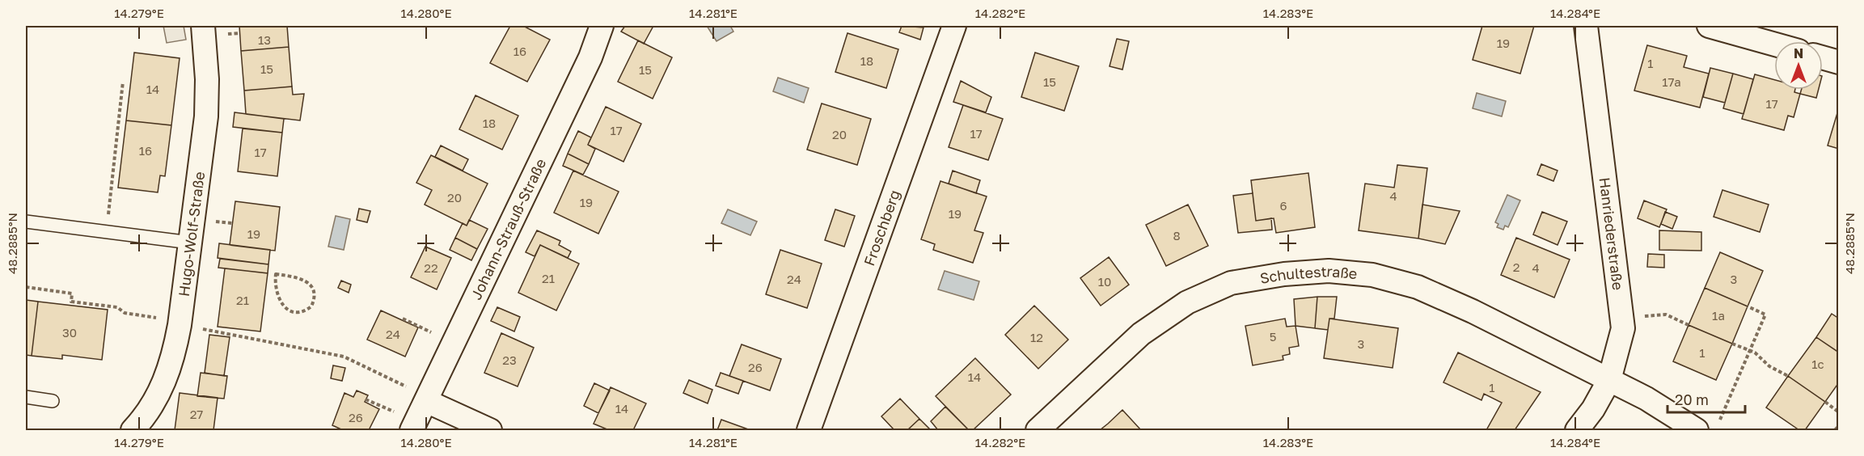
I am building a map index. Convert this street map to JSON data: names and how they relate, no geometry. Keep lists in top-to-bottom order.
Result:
{
  "streets": {
    "street": [
      "Froschberg",
      "Johann-Strauß-Straße",
      "Hugo-Wolf-Straße",
      "Hanriederstraße",
      "Schultestraße"
    ]
  },
  "crossings": [
    ["Hanriederstraße", "Schultestraße"]
  ],
  "house_numbers": [
    "13",
    "19",
    "16",
    "18",
    "1",
    "15",
    "15",
    "15",
    "17a",
    "14",
    "17",
    "18",
    "17",
    "17",
    "20",
    "16",
    "17",
    "4",
    "20",
    "19",
    "6",
    "19",
    "19",
    "8",
    "2",
    "22",
    "4",
    "21",
    "24",
    "3",
    "10",
    "21",
    "1a",
    "30",
    "24",
    "5",
    "12",
    "3",
    "1",
    "23",
    "1c",
    "26",
    "14",
    "1",
    "14",
    "27",
    "26"
  ],
  "scale_bar": "20 m",
  "north": "top",
  "coordinates": [
    "14.279°E",
    "14.280°E",
    "14.281°E",
    "14.282°E",
    "14.283°E",
    "14.284°E",
    "48.2885°N"
  ]
}
